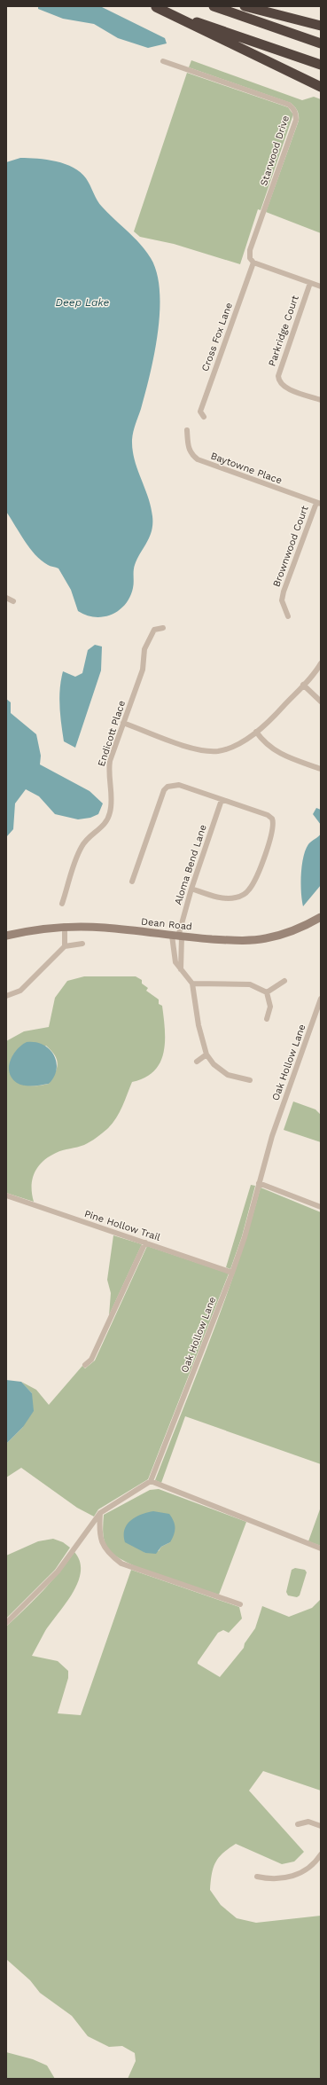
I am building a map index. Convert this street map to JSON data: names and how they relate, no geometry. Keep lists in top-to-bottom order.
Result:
{
  "streets": {
    "main road": ["Dean Road"],
    "street": [
      "Starwood Drive",
      "Parkridge Court",
      "Cross Fox Lane",
      "Baytowne Place",
      "Brownwood Court",
      "Endicott Place",
      "Aloma Bend Lane",
      "Oak Hollow Lane",
      "Pine Hollow Trail"
    ]
  },
  "crossings": [
    ["Starwood Drive", "Cross Fox Lane"],
    ["Baytowne Place", "Brownwood Court"],
    ["Aloma Bend Lane", "Dean Road"],
    ["Oak Hollow Lane", "Pine Hollow Trail"]
  ],
  "water": ["Deep Lake"]
}
